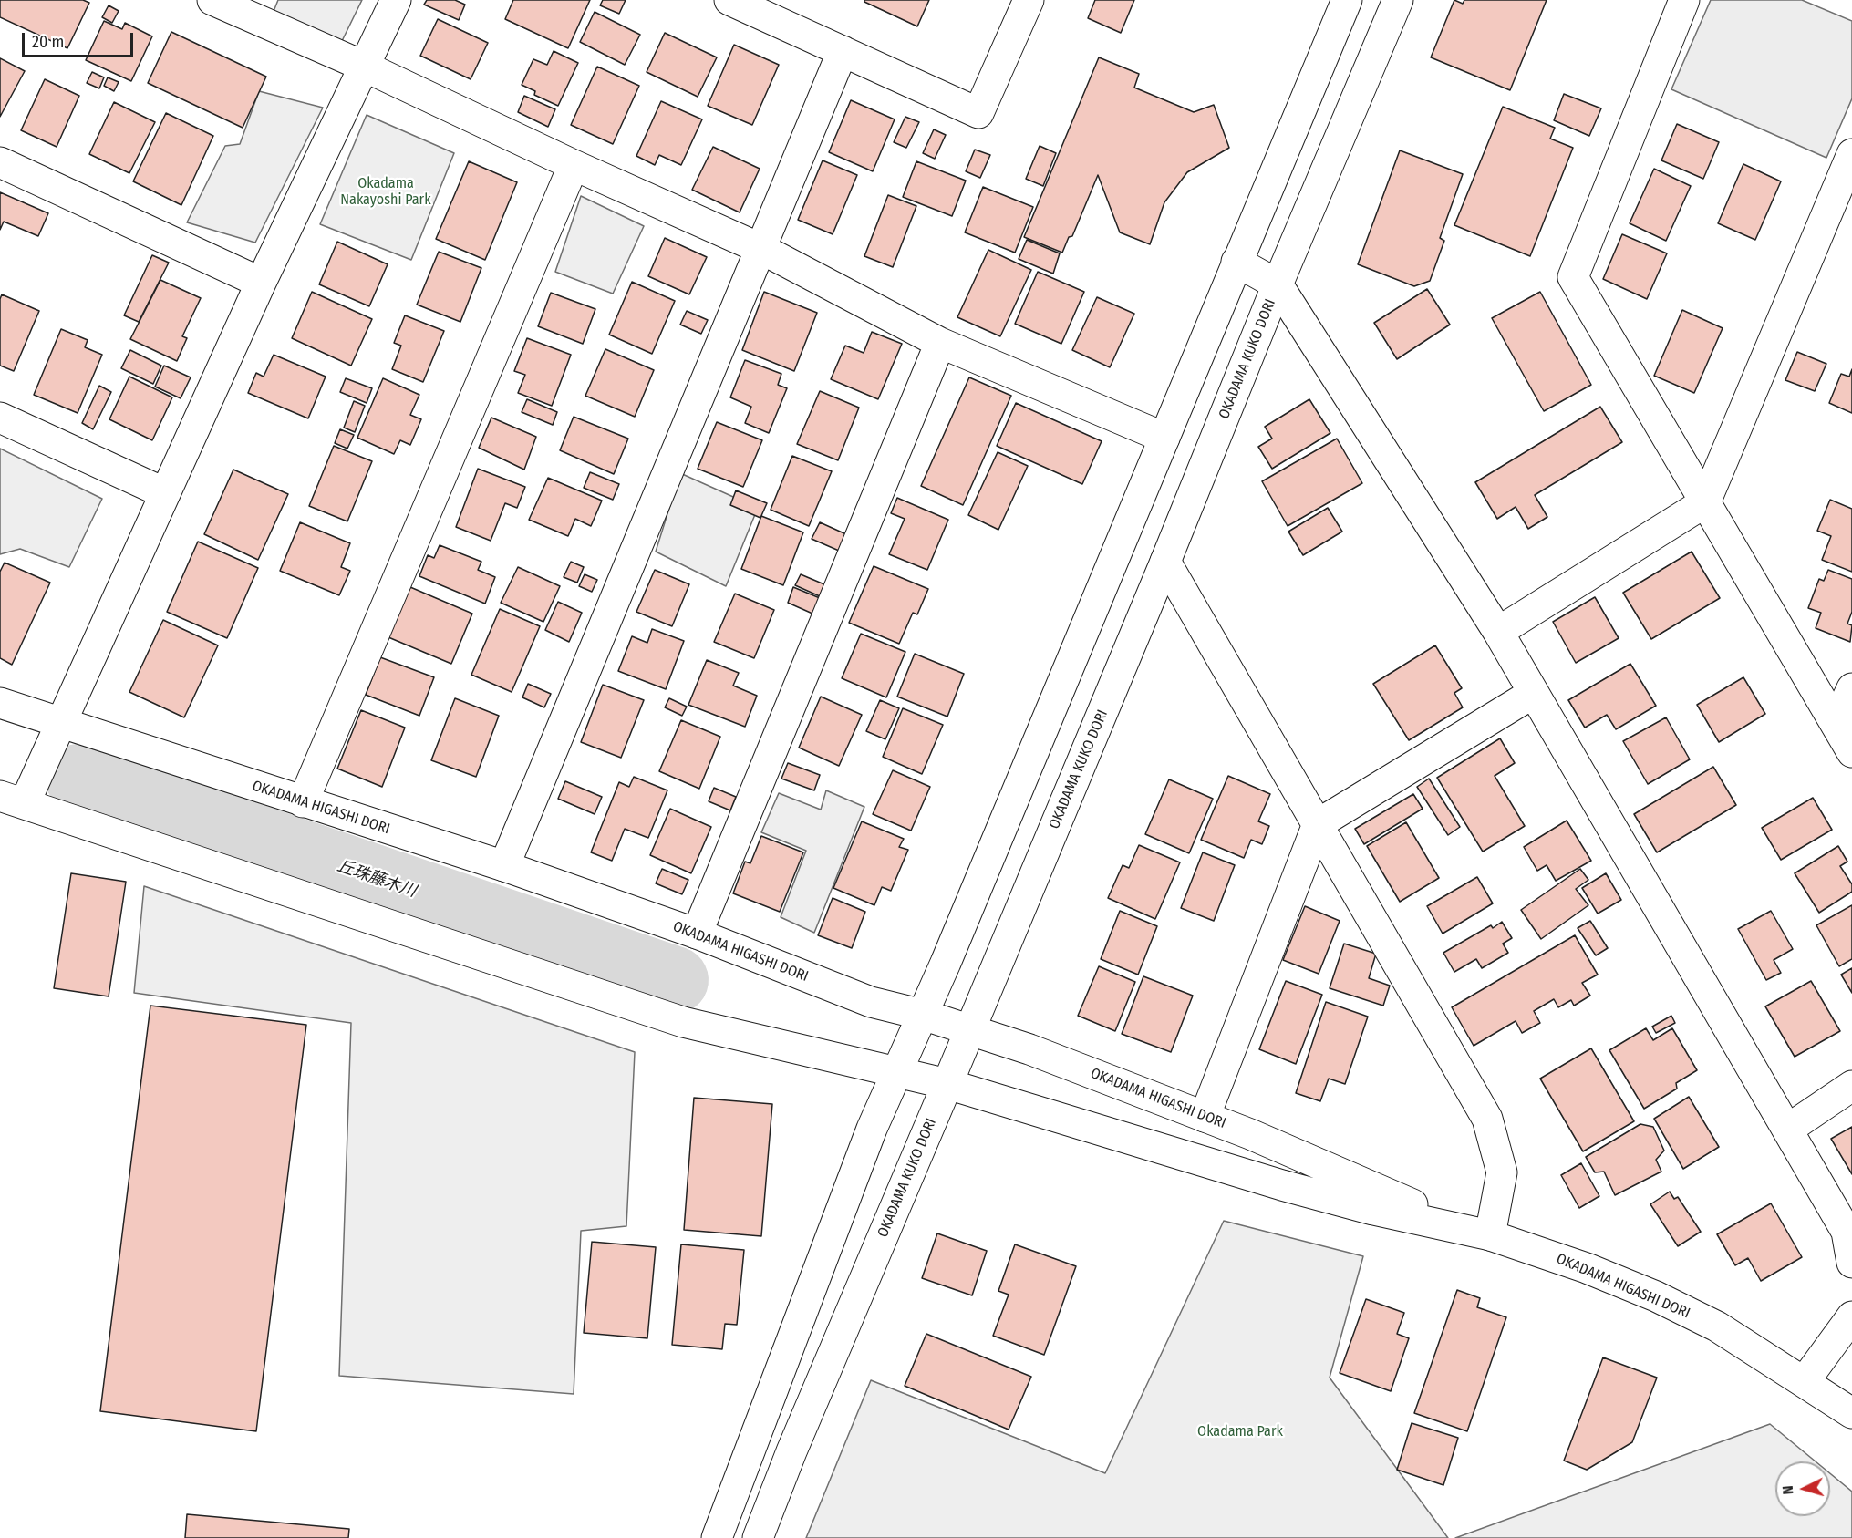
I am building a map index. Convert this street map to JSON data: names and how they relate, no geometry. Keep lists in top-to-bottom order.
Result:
{
  "streets": {
    "street": ["OKADAMA KUKO DORI", "OKADAMA HIGASHI DORI"]
  },
  "crossings": [
    ["OKADAMA KUKO DORI", "OKADAMA HIGASHI DORI"]
  ],
  "water": ["丘珠藤木川"],
  "parks": ["Okadama Nakayoshi Park", "Okadama Park"],
  "scale_bar": "20 m",
  "north": "left"
}
